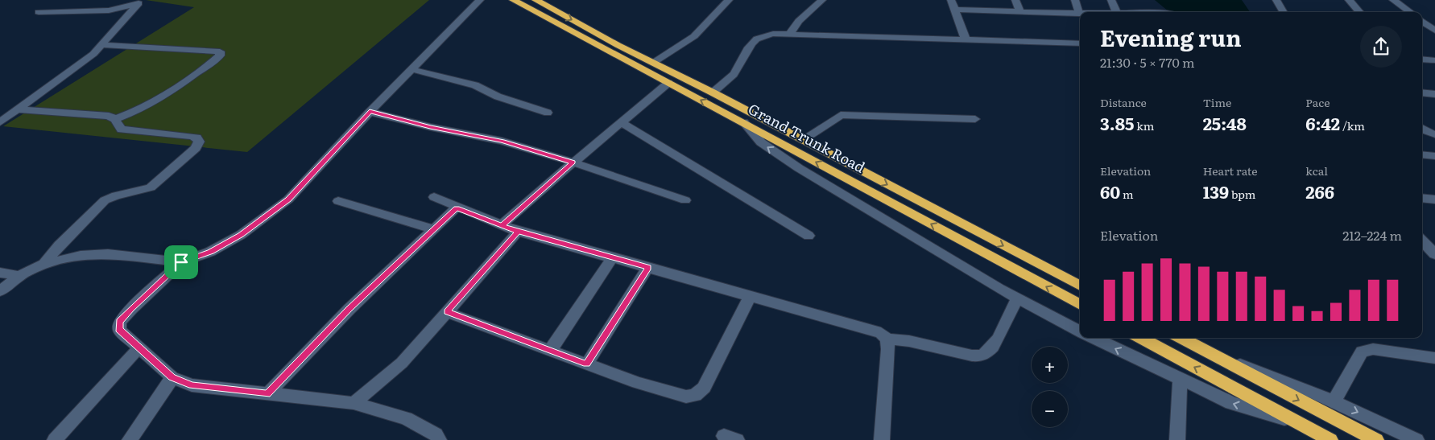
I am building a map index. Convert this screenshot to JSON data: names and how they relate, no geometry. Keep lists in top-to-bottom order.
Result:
{
  "streets": {
    "highway": ["Grand Trunk Road"]
  },
  "page": {
    "heading": ["Evening run", "21:30 · 5 × 770 m"],
    "stats": [
      ["Distance", "3.85 km"],
      ["Time", "25:48"],
      ["Pace", "6:42 /km"],
      ["Elevation", "60 m"],
      ["Heart rate", "139 bpm"],
      ["kcal", "266"]
    ],
    "chart": ["Elevation", "212–224 m"],
    "map_buttons": ["+", "−"]
  }
}
